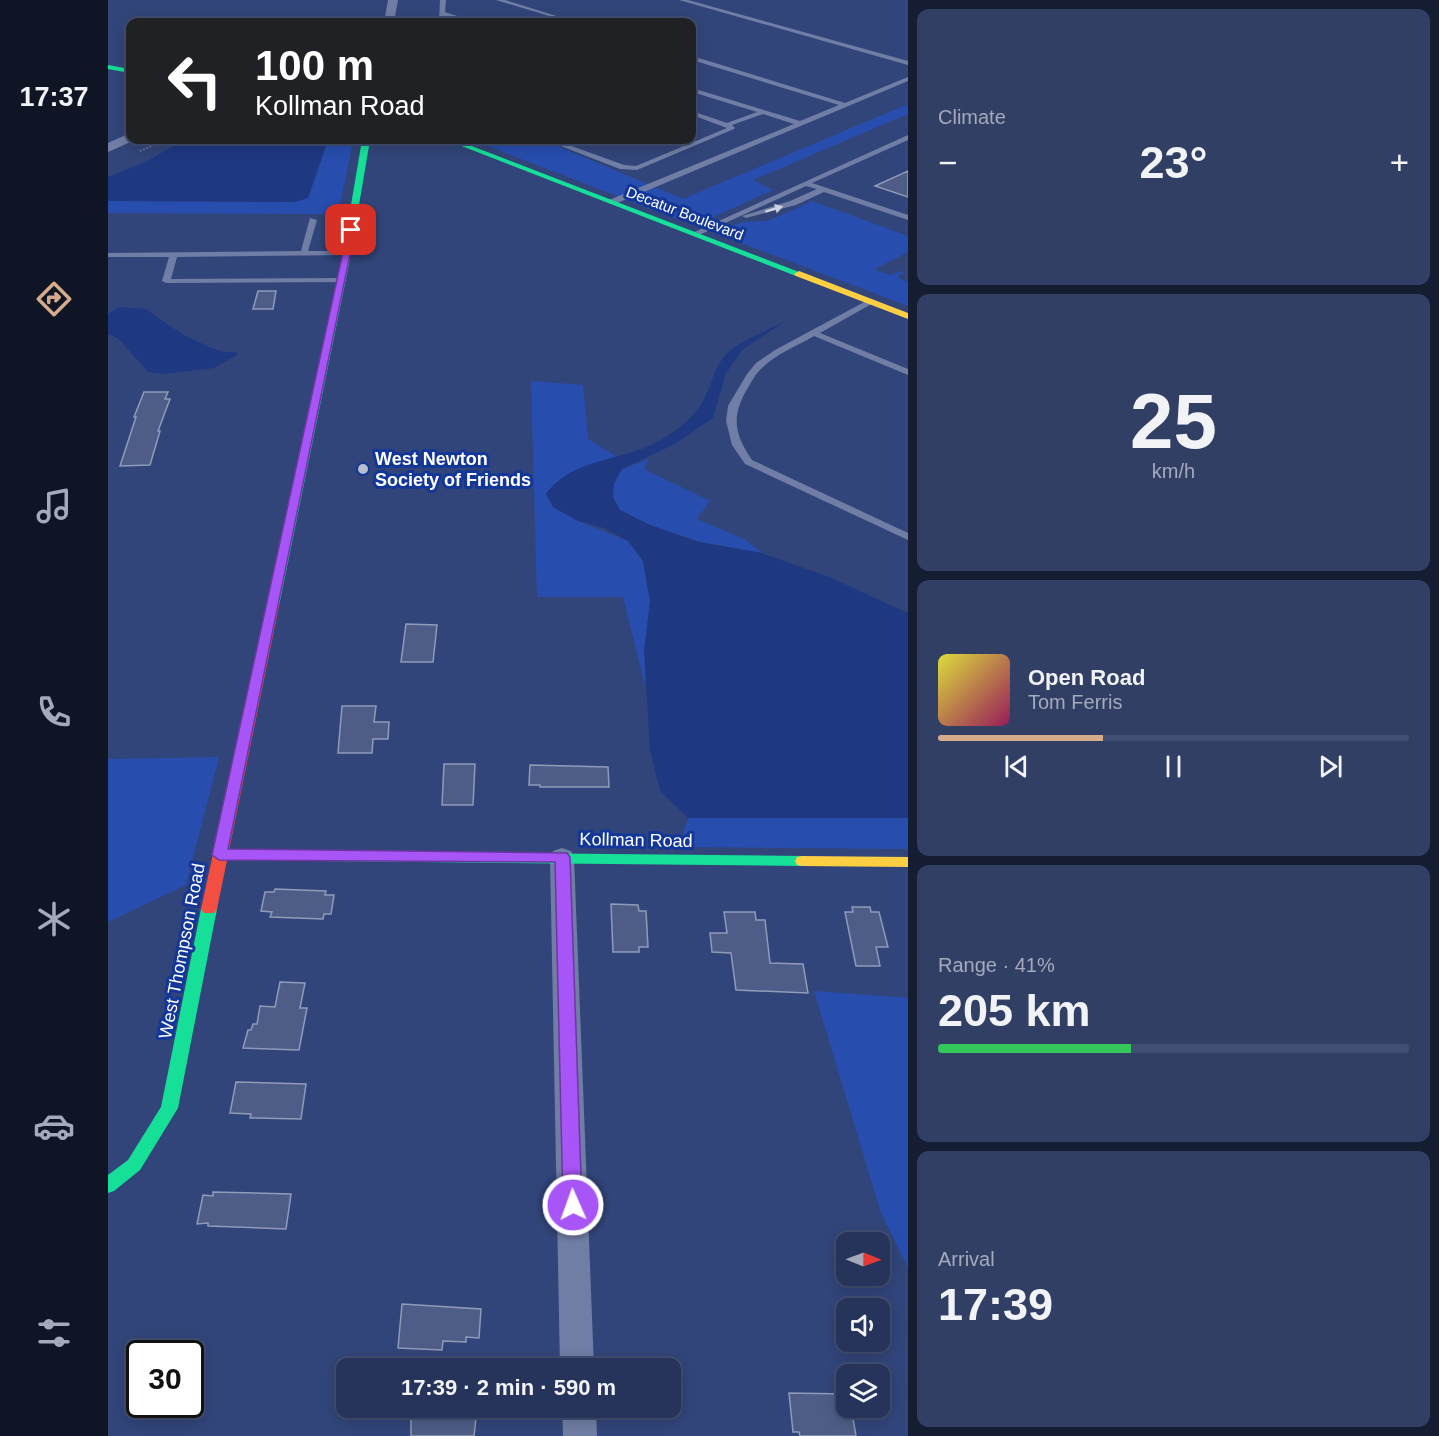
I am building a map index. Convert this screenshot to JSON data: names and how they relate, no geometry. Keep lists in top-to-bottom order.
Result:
{
  "streets": {
    "street": ["Decatur Boulevard", "Kollman Road", "West Thompson Road"]
  },
  "crossings": [
    ["Kollman Road", "West Thompson Road"]
  ],
  "places": ["West Newton Society of Friends"],
  "north": "right",
  "page": {
    "tabs": "17:37",
    "tile": [
      "Climate",
      ["25", "km/h"],
      ["Range · 41%", "205 km"],
      ["Arrival", "17:39"]
    ],
    "turn": ["100 m", "Kollman Road"],
    "heat": ["−", "23°", "+"],
    "song": ["Open Road", "Tom Ferris"],
    "limit": "30",
    "trip": "17:39 · 2 min · 590 m"
  }
}
